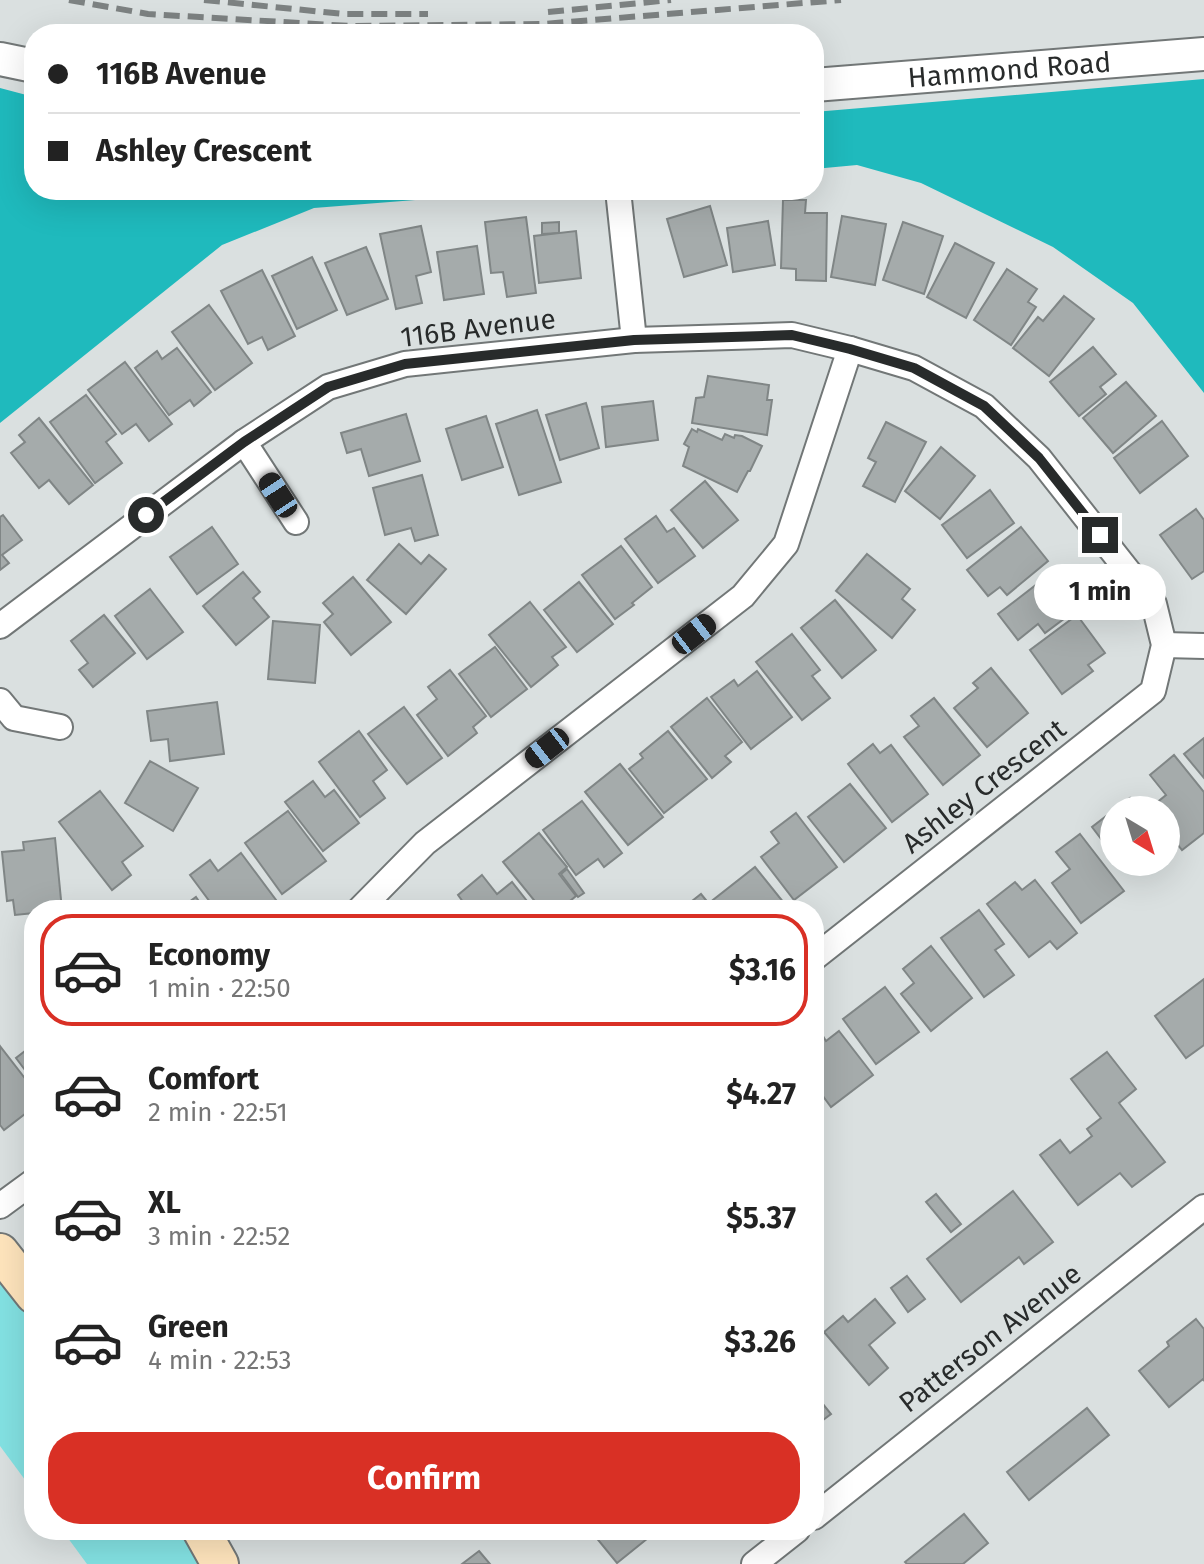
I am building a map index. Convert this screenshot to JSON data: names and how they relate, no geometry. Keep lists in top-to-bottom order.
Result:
{
  "streets": {
    "street": [
      "Hammond Road",
      "116B Avenue",
      "Ashley Crescent",
      "Patterson Avenue"
    ]
  },
  "crossings": [
    ["116B Avenue", "Ashley Crescent"]
  ],
  "north": "bottom right",
  "page": {
    "banner": ["116B Avenue", "Ashley Crescent"],
    "bubble": "1 min",
    "list": [
      {
        "name": "Economy",
        "note": "1 min · 22:50",
        "value": "$3.16"
      },
      {
        "name": "Comfort",
        "note": "2 min · 22:51",
        "value": "$4.27"
      },
      {
        "name": "XL",
        "note": "3 min · 22:52",
        "value": "$5.37"
      },
      {
        "name": "Green",
        "note": "4 min · 22:53",
        "value": "$3.26"
      }
    ],
    "buttons": "Confirm"
  }
}
